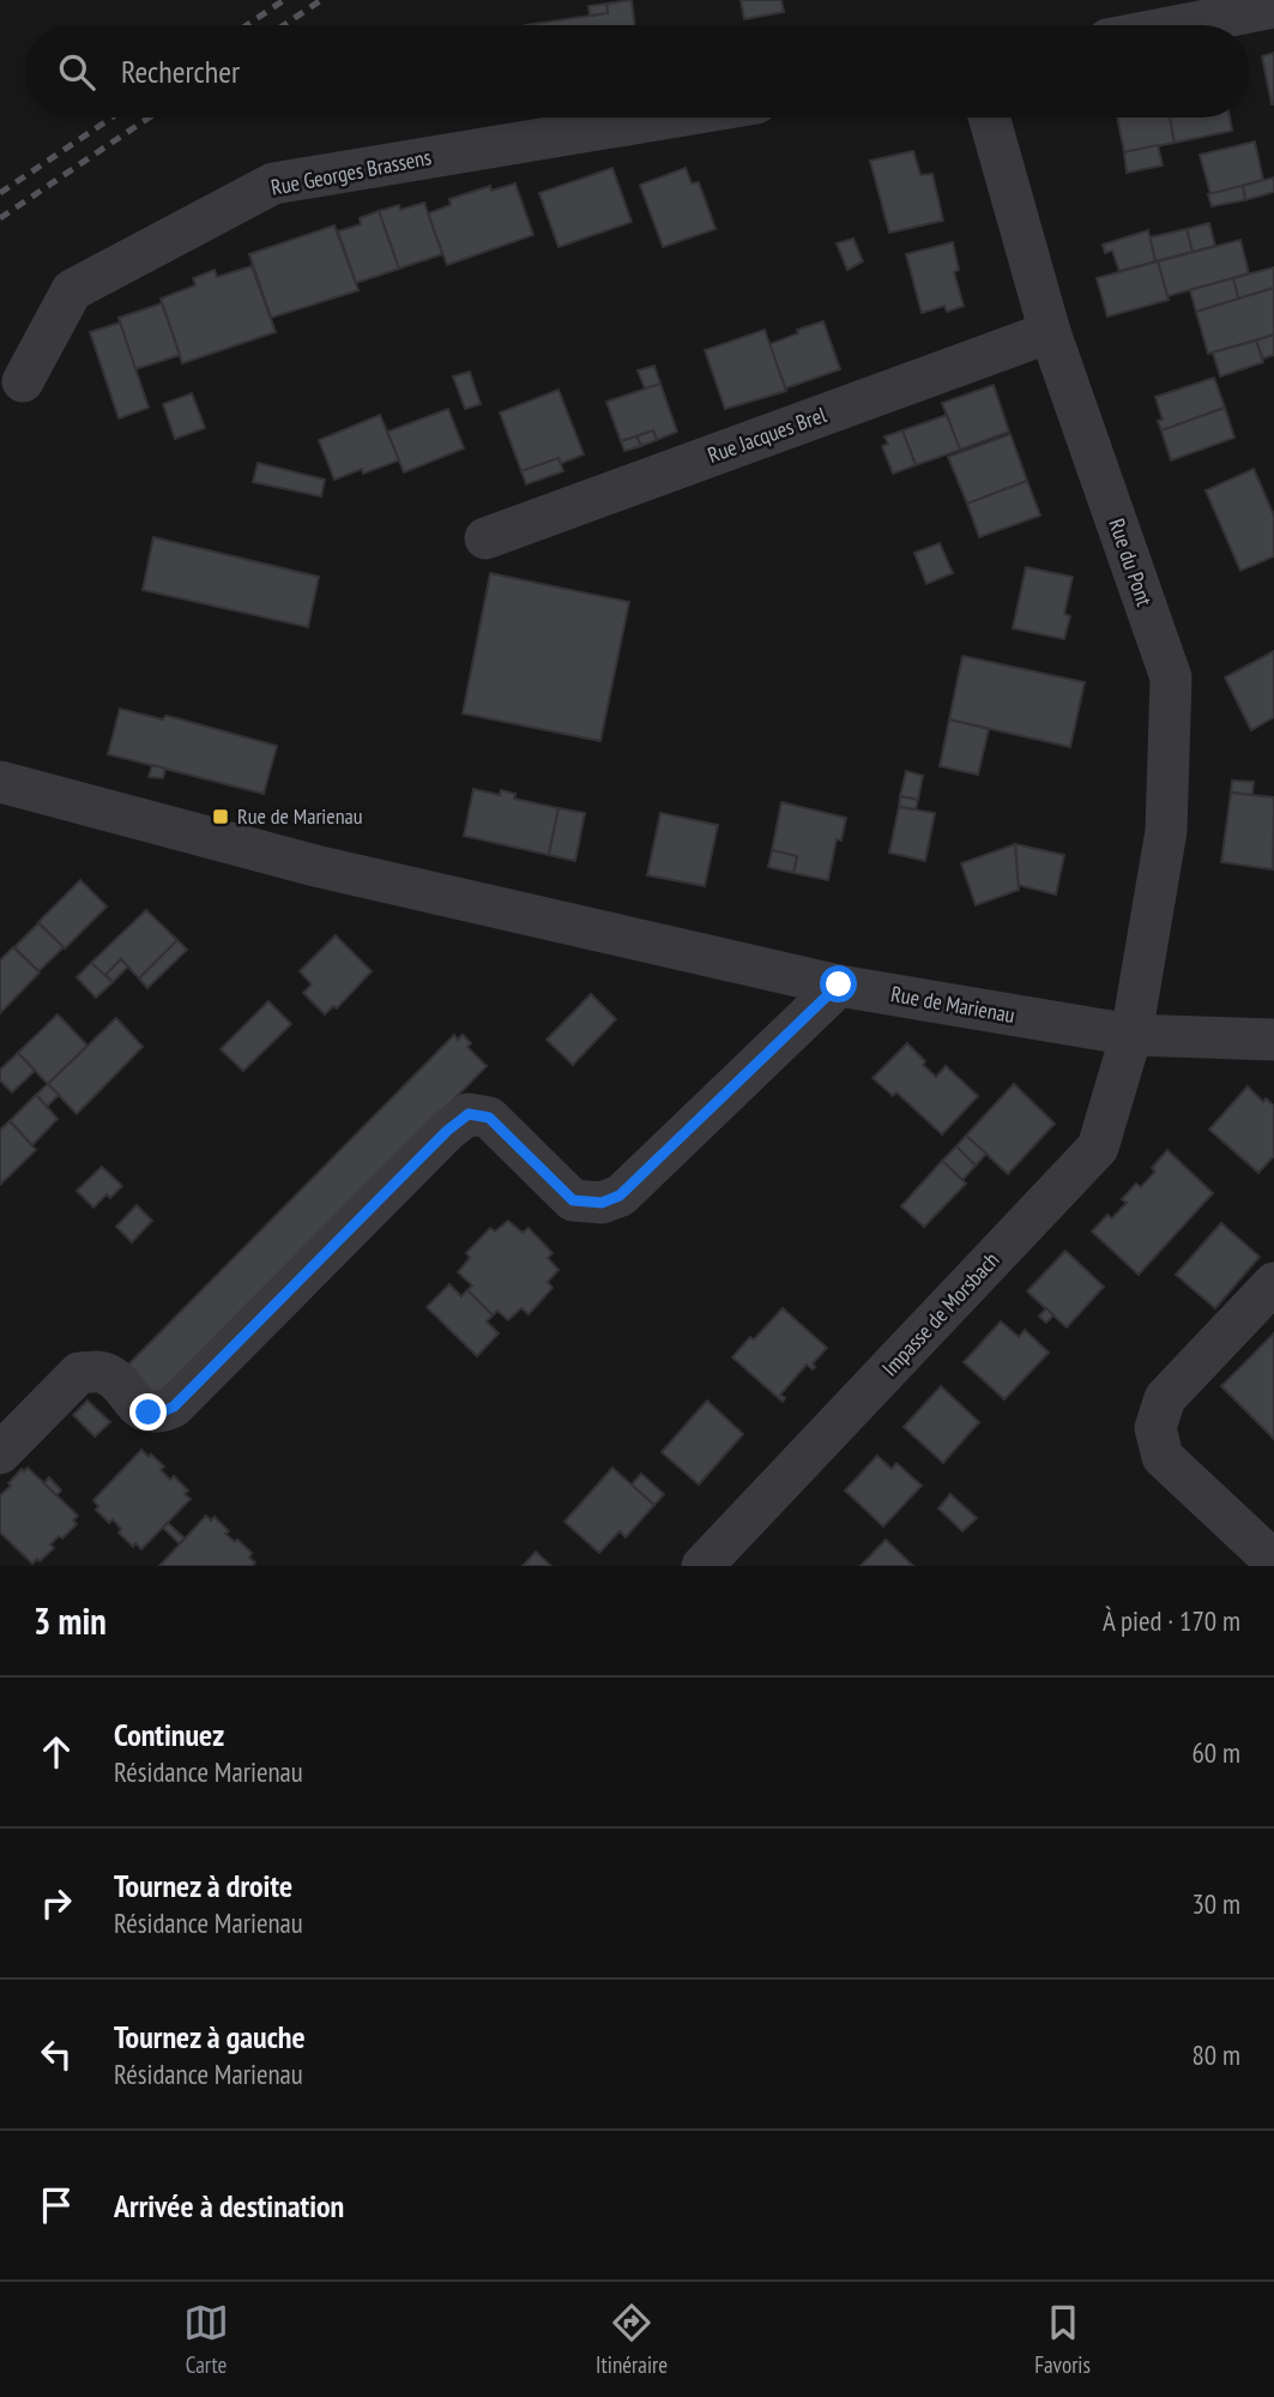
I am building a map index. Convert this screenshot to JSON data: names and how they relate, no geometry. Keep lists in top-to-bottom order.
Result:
{
  "streets": {
    "street": [
      "Rue Georges Brassens",
      "Rue Jacques Brel",
      "Rue du Pont",
      "Rue de Marienau",
      "Impasse de Morsbach"
    ]
  },
  "crossings": [
    ["Rue Jacques Brel", "Rue du Pont"],
    ["Rue du Pont", "Rue de Marienau"],
    ["Rue du Pont", "Impasse de Morsbach"],
    ["Rue de Marienau", "Impasse de Morsbach"]
  ],
  "places": {
    "transit": ["Rue de Marienau"]
  },
  "page": {
    "search": "Rechercher",
    "heading": ["3 min", "À pied · 170 m"],
    "list": [
      ["Continuez", "Résidance Marienau", "60 m"],
      ["Tournez à droite", "Résidance Marienau", "30 m"],
      ["Tournez à gauche", "Résidance Marienau", "80 m"],
      "Arrivée à destination"
    ],
    "nav": ["Carte", "Itinéraire", "Favoris"]
  }
}
